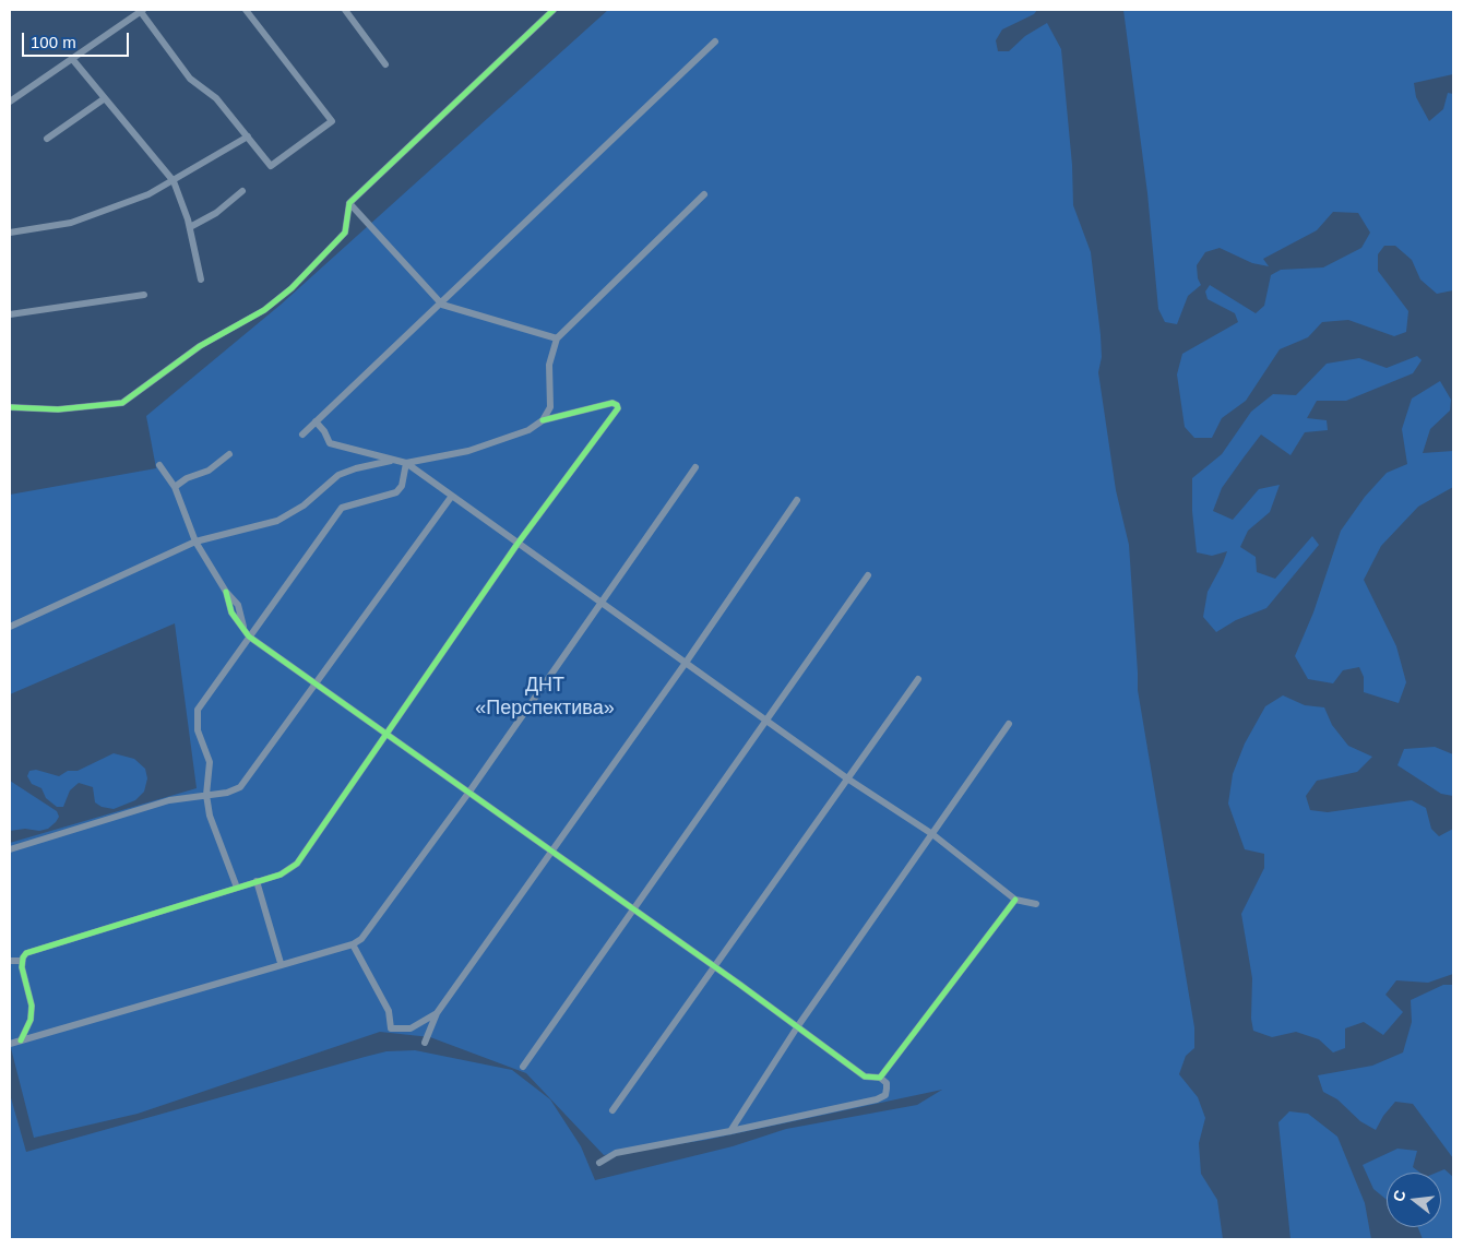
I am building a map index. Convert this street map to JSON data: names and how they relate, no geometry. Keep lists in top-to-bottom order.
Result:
{
  "parks": ["ДНТ «Перспектива»"],
  "scale_bar": "100 m",
  "north": "left"
}
